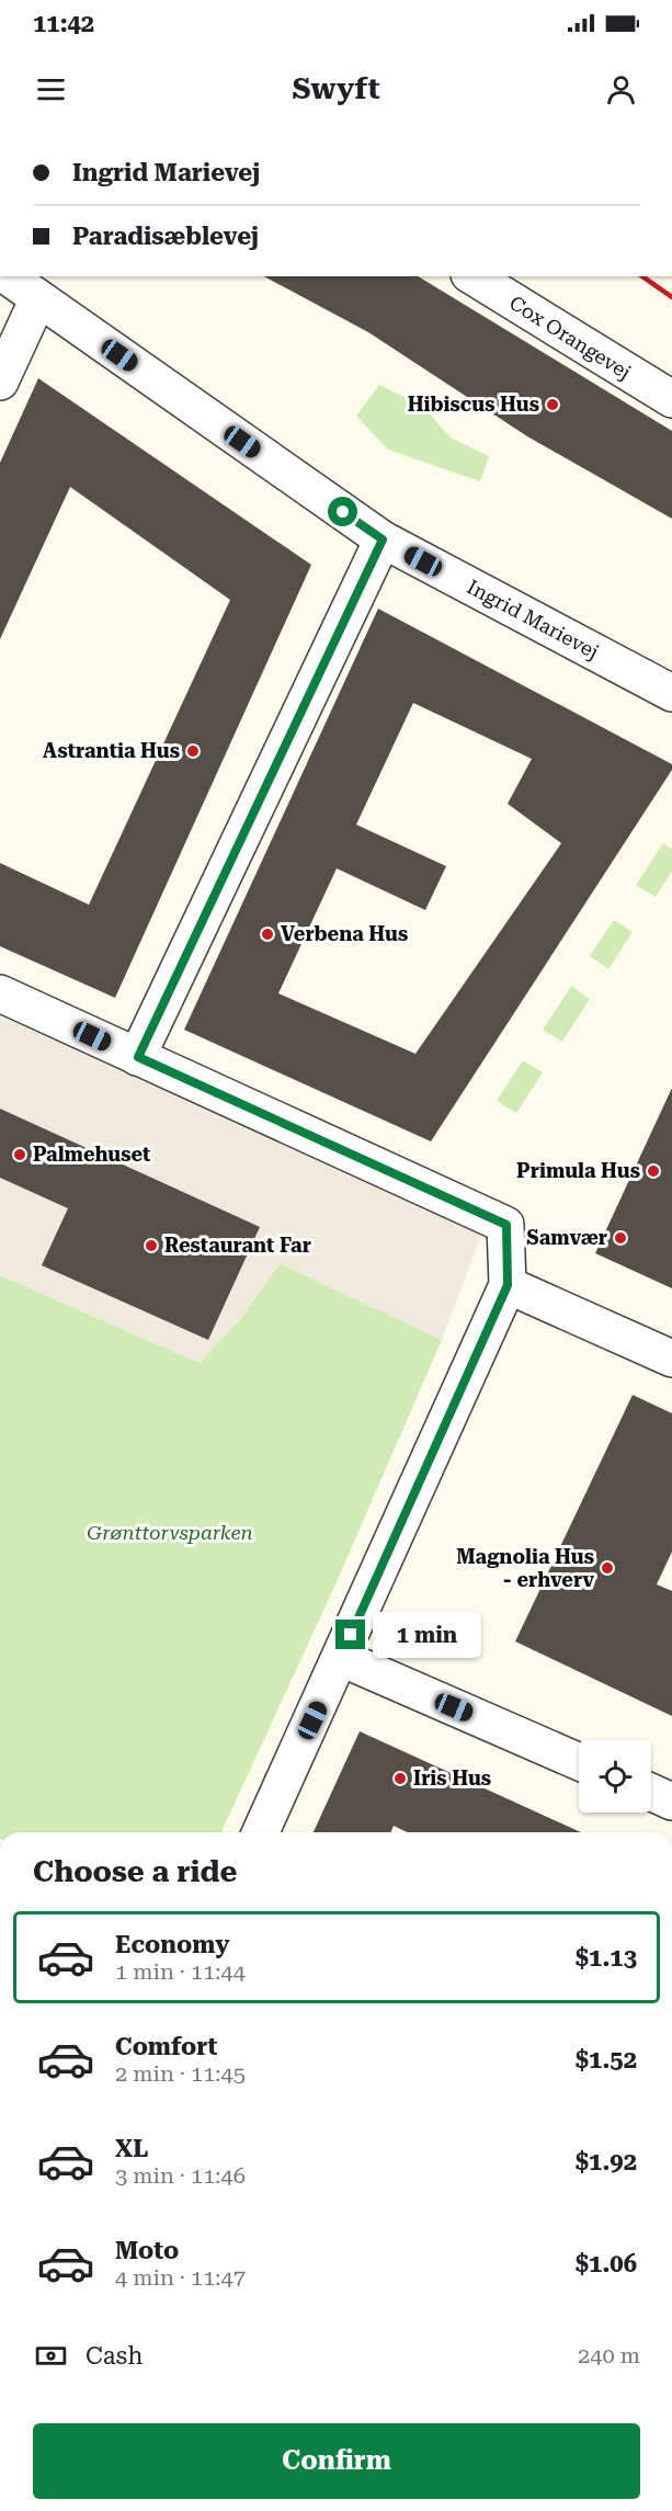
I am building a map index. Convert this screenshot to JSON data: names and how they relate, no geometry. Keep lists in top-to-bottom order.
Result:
{
  "streets": {
    "street": ["Cox Orangevej", "Ingrid Marievej"]
  },
  "parks": ["Grønttorvsparken"],
  "places": [
    "Hibiscus Hus",
    "Astrantia Hus",
    "Verbena Hus",
    "Palmehuset",
    "Primula Hus",
    "Samvær",
    "Restaurant Far",
    "Magnolia Hus - erhverv",
    "Iris Hus"
  ],
  "page": {
    "status": "11:42",
    "header": "Swyft",
    "banner": ["Ingrid Marievej", "Paradisæblevej"],
    "bubble": "1 min",
    "heading": "Choose a ride",
    "list": [
      {
        "name": "Economy",
        "note": "1 min · 11:44",
        "value": "$1.13"
      },
      {
        "name": "Comfort",
        "note": "2 min · 11:45",
        "value": "$1.52"
      },
      {
        "name": "XL",
        "note": "3 min · 11:46",
        "value": "$1.92"
      },
      {
        "name": "Moto",
        "note": "4 min · 11:47",
        "value": "$1.06"
      }
    ],
    "pay": ["Cash", "240 m"],
    "buttons": "Confirm"
  }
}
